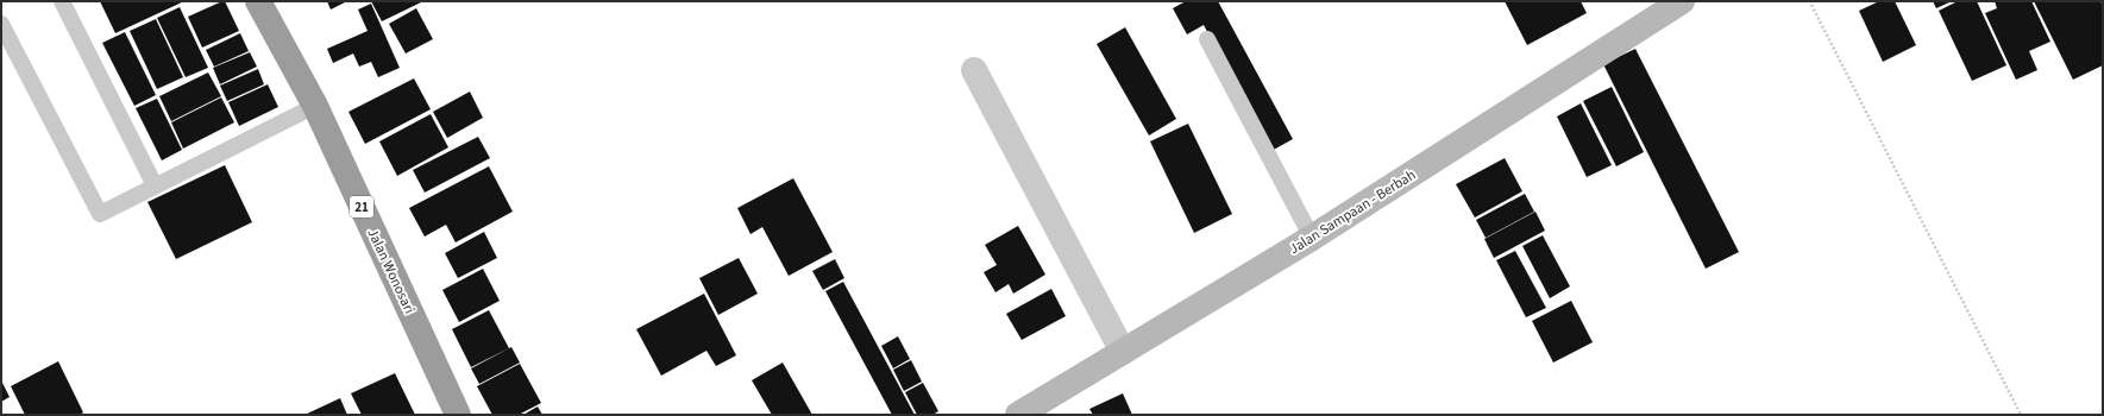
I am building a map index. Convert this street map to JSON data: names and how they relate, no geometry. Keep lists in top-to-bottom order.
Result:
{
  "streets": {
    "highway": ["21", "Jalan Wonosari"],
    "main road": ["Jalan Sampaan - Berbah"]
  }
}
